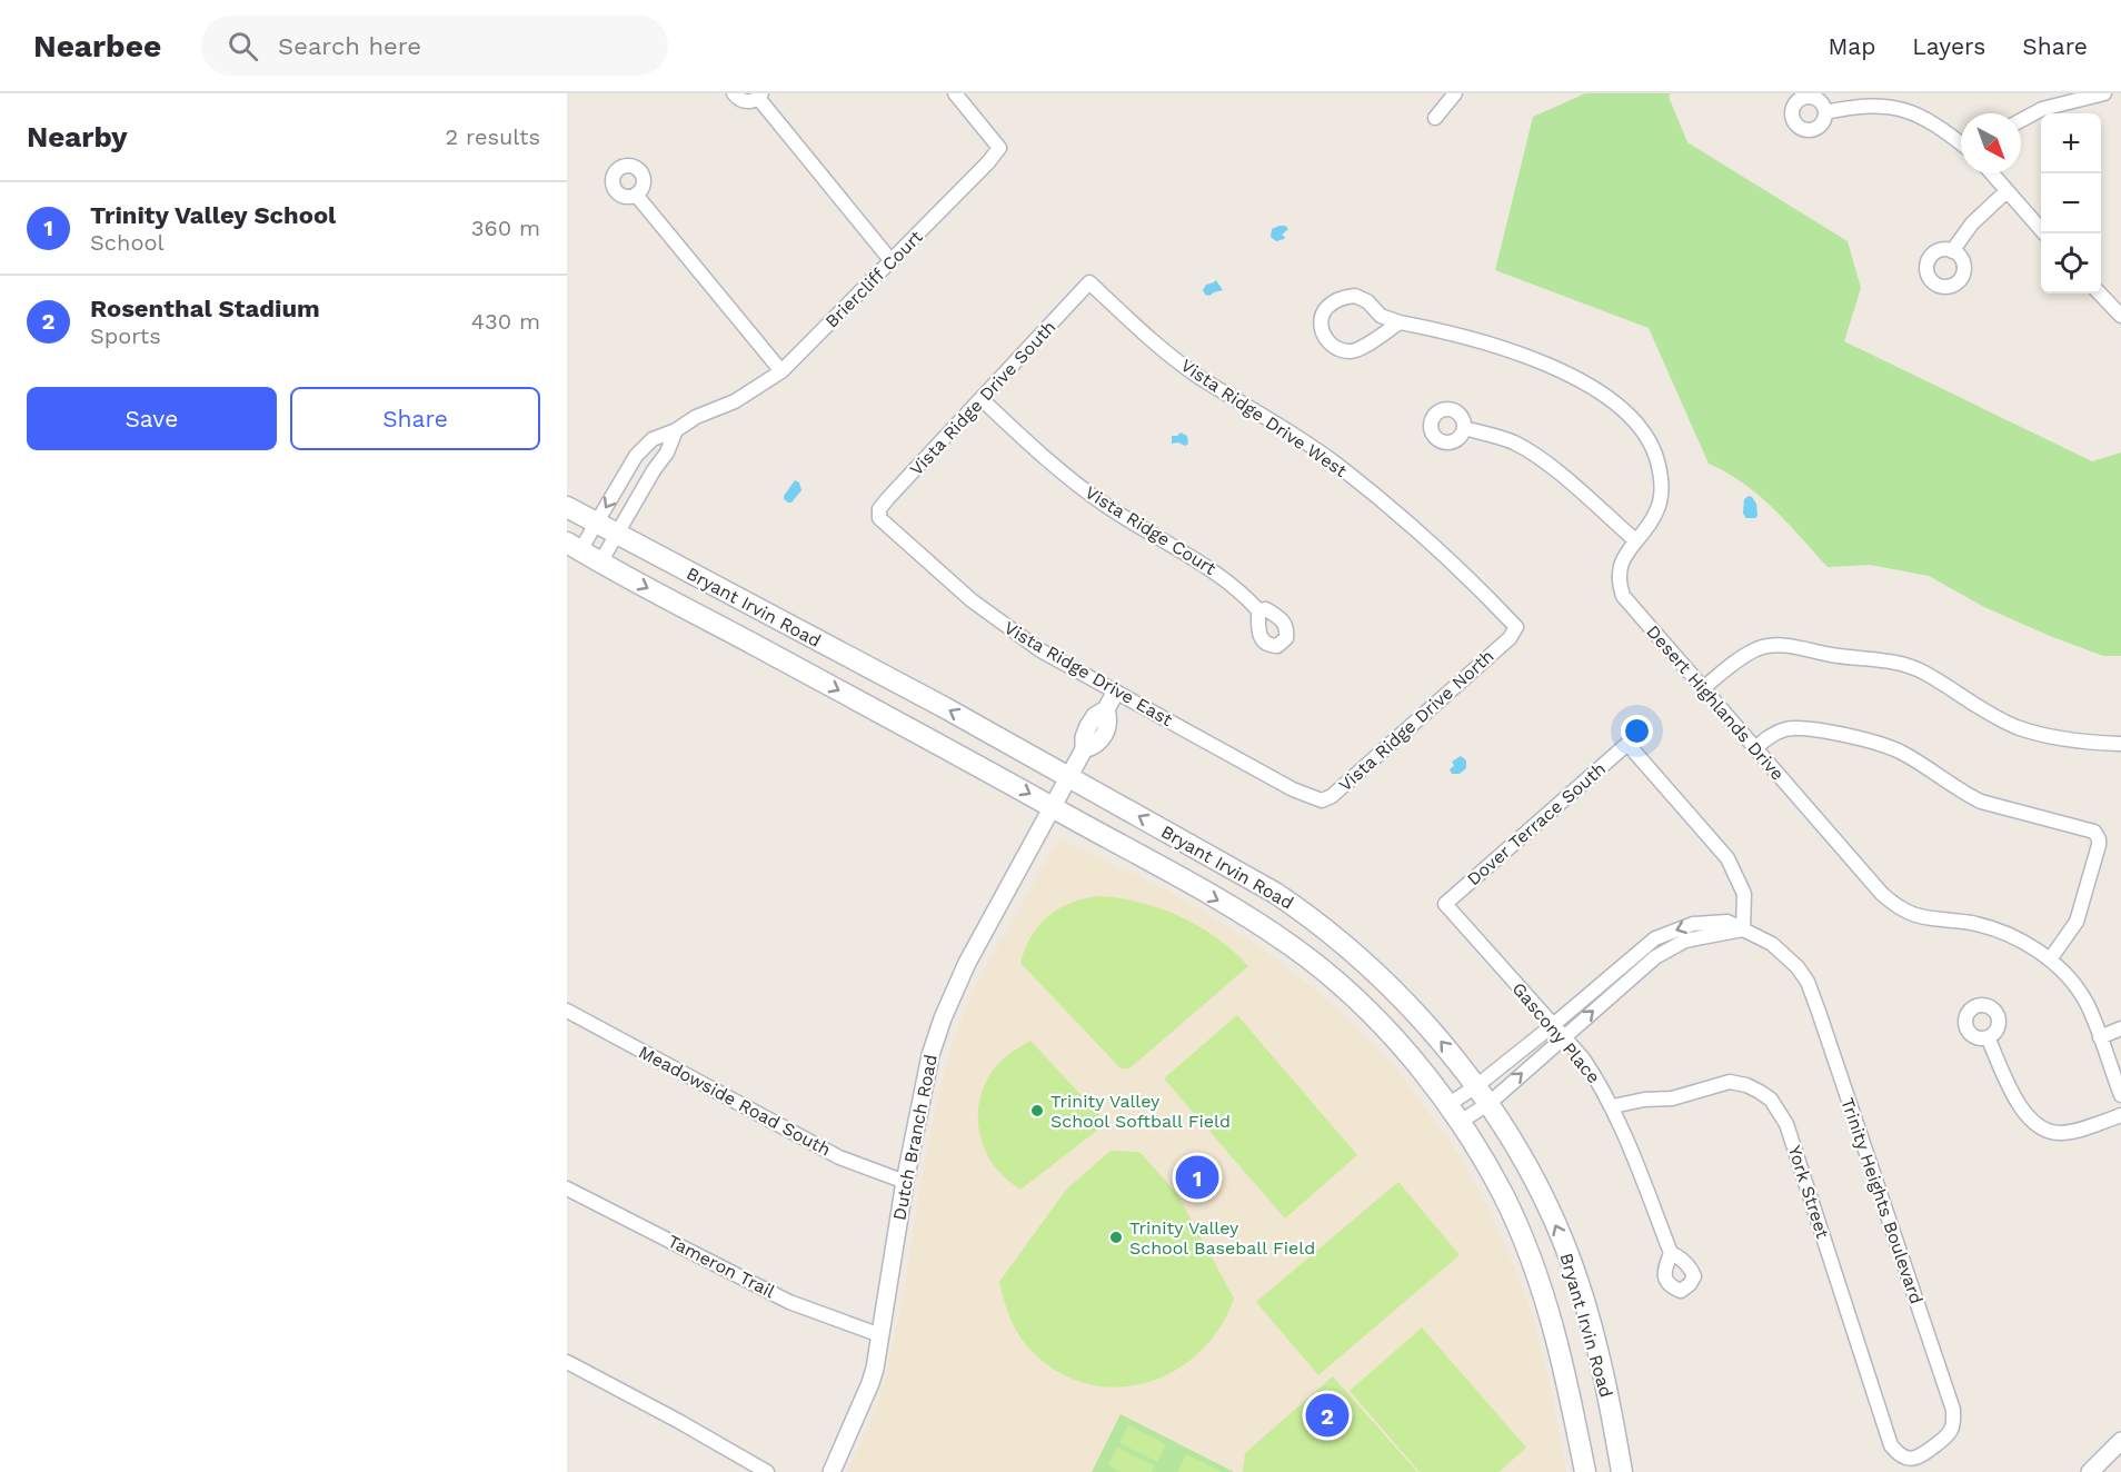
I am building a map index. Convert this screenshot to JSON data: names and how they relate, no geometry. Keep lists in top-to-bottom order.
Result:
{
  "streets": {
    "main road": ["Bryant Irvin Road"],
    "street": [
      "Briercliff Court",
      "Vista Ridge Drive South",
      "Vista Ridge Drive West",
      "Vista Ridge Court",
      "Vista Ridge Drive East",
      "Desert Highlands Drive",
      "Vista Ridge Drive North",
      "Dover Terrace South",
      "Gascony Place",
      "Meadowside Road South",
      "Dutch Branch Road",
      "York Street",
      "Trinity Heights Boulevard",
      "Tameron Trail"
    ]
  },
  "crossings": [
    ["Briercliff Court", "Bryant Irvin Road"],
    ["Vista Ridge Drive South", "Vista Ridge Drive West"],
    ["Vista Ridge Drive South", "Vista Ridge Court"],
    ["Vista Ridge Drive South", "Vista Ridge Drive East"],
    ["Vista Ridge Drive West", "Vista Ridge Drive North"],
    ["Bryant Irvin Road", "Dutch Branch Road"],
    ["Bryant Irvin Road", "Trinity Heights Boulevard"],
    ["Vista Ridge Drive East", "Vista Ridge Drive North"],
    ["Vista Ridge Drive East", "Dutch Branch Road"],
    ["Dover Terrace South", "Gascony Place"],
    ["Dover Terrace South", "Trinity Heights Boulevard"],
    ["Gascony Place", "York Street"],
    ["Gascony Place", "Trinity Heights Boulevard"],
    ["Meadowside Road South", "Dutch Branch Road"],
    ["Dutch Branch Road", "Tameron Trail"],
    ["York Street", "Trinity Heights Boulevard"]
  ],
  "places": ["Trinity Valley School Softball Field", "Trinity Valley School Baseball Field"],
  "north": "bottom right",
  "page": {
    "header": "Nearbee",
    "search": "Search here",
    "nav": ["Map", "Layers", "Share"],
    "heading": ["Nearby", "2 results"],
    "map_buttons": ["+", "−"],
    "list": [
      {
        "mark": "1",
        "name": "Trinity Valley School",
        "note": "School",
        "value": "360 m"
      },
      {
        "mark": "2",
        "name": "Rosenthal Stadium",
        "note": "Sports",
        "value": "430 m"
      }
    ],
    "buttons": ["Save", "Share"],
    "pins": ["1", "2"]
  }
}
